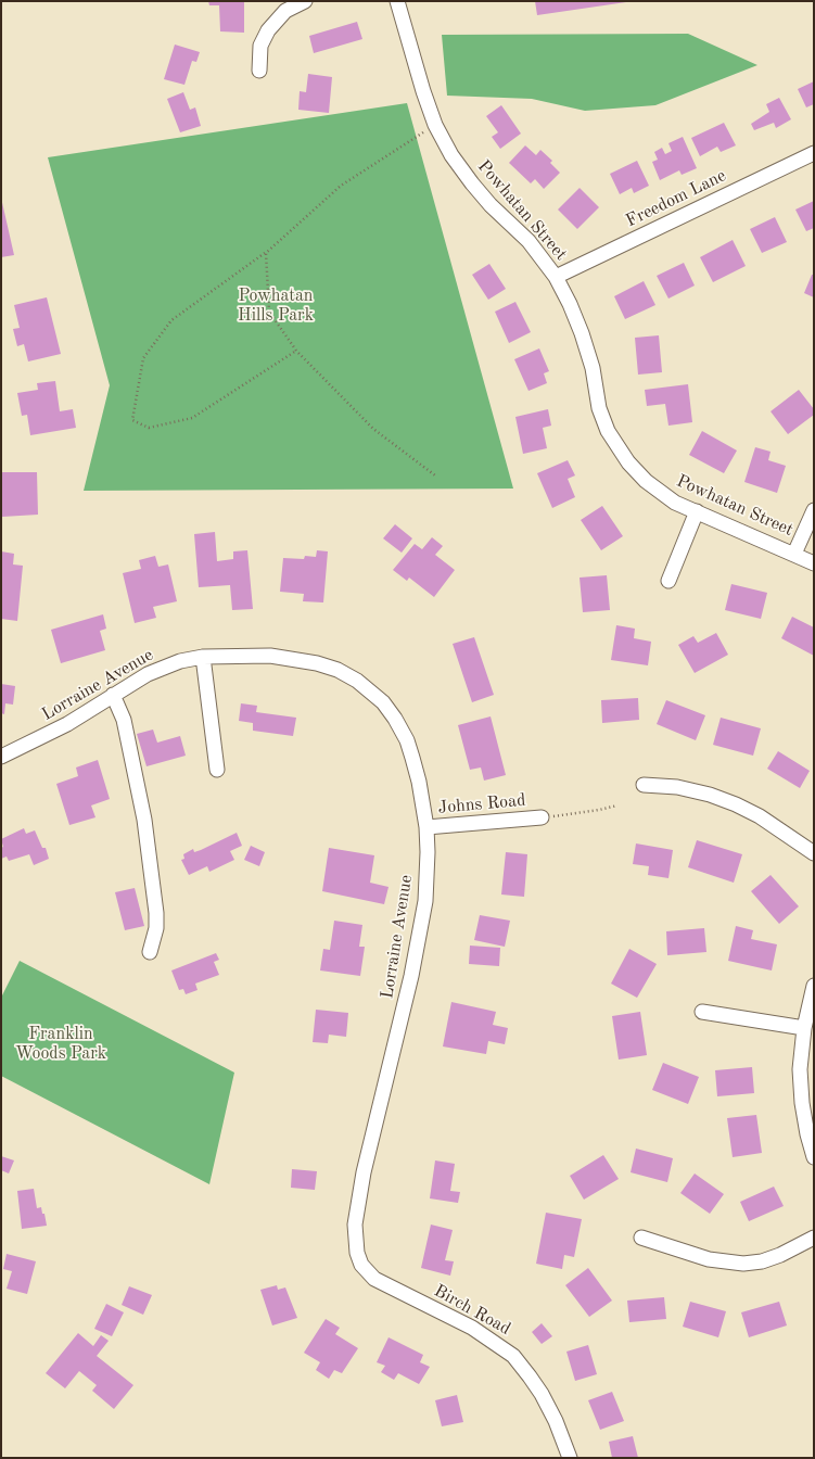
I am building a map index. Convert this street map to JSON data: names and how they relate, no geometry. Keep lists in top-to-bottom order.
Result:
{
  "streets": {
    "street": [
      "Freedom Lane",
      "Powhatan Street",
      "Lorraine Avenue",
      "Johns Road",
      "Birch Road"
    ]
  },
  "crossings": [
    ["Freedom Lane", "Powhatan Street"],
    ["Lorraine Avenue", "Johns Road"],
    ["Lorraine Avenue", "Birch Road"]
  ],
  "parks": ["Powhatan Hills Park", "Franklin Woods Park"]
}
